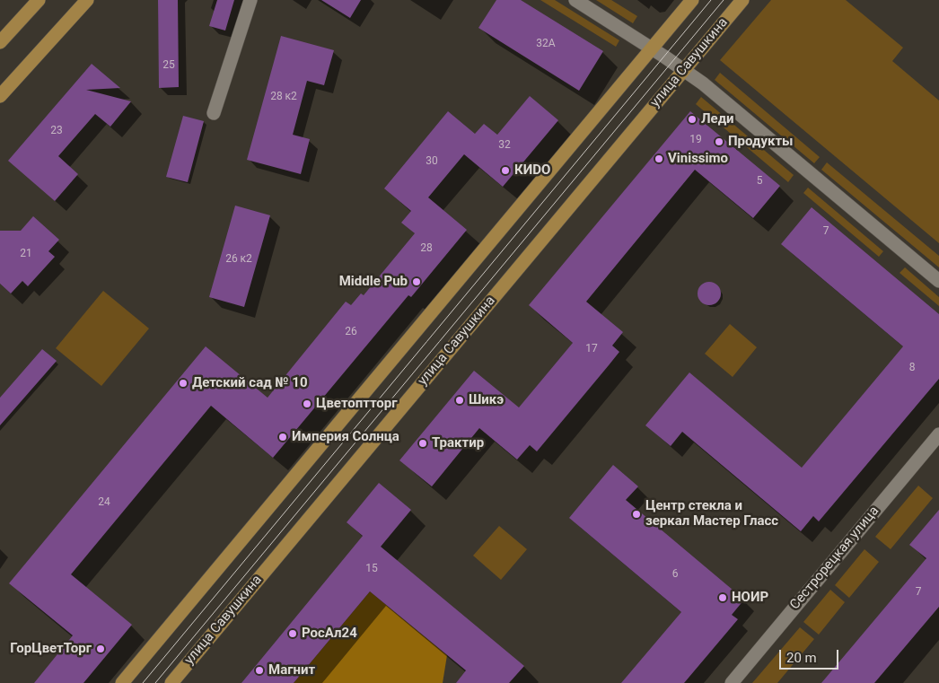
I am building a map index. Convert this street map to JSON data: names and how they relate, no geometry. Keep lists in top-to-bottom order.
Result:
{
  "streets": {
    "main road": ["улица Савушкина"],
    "street": ["Сестрорецкая улица"]
  },
  "places": [
    "Леди",
    "Продукты",
    "Vinissimo",
    "КИDO",
    "Middle Pub",
    "Детский сад № 10",
    "Шикэ",
    "Цветоптторг",
    "Империя Солнца",
    "Трактир",
    "Центр стекла и зеркал Мастер Гласс",
    "НОИР",
    "РосАл24",
    "ГорЦветТорг",
    "Магнит"
  ],
  "house_numbers": [
    "32А",
    "25",
    "28 к2",
    "23",
    "19",
    "32",
    "30",
    "5",
    "7",
    "28",
    "21",
    "26 к2",
    "26",
    "17",
    "8",
    "24",
    "15",
    "6",
    "7"
  ],
  "scale_bar": "20 m"
}
